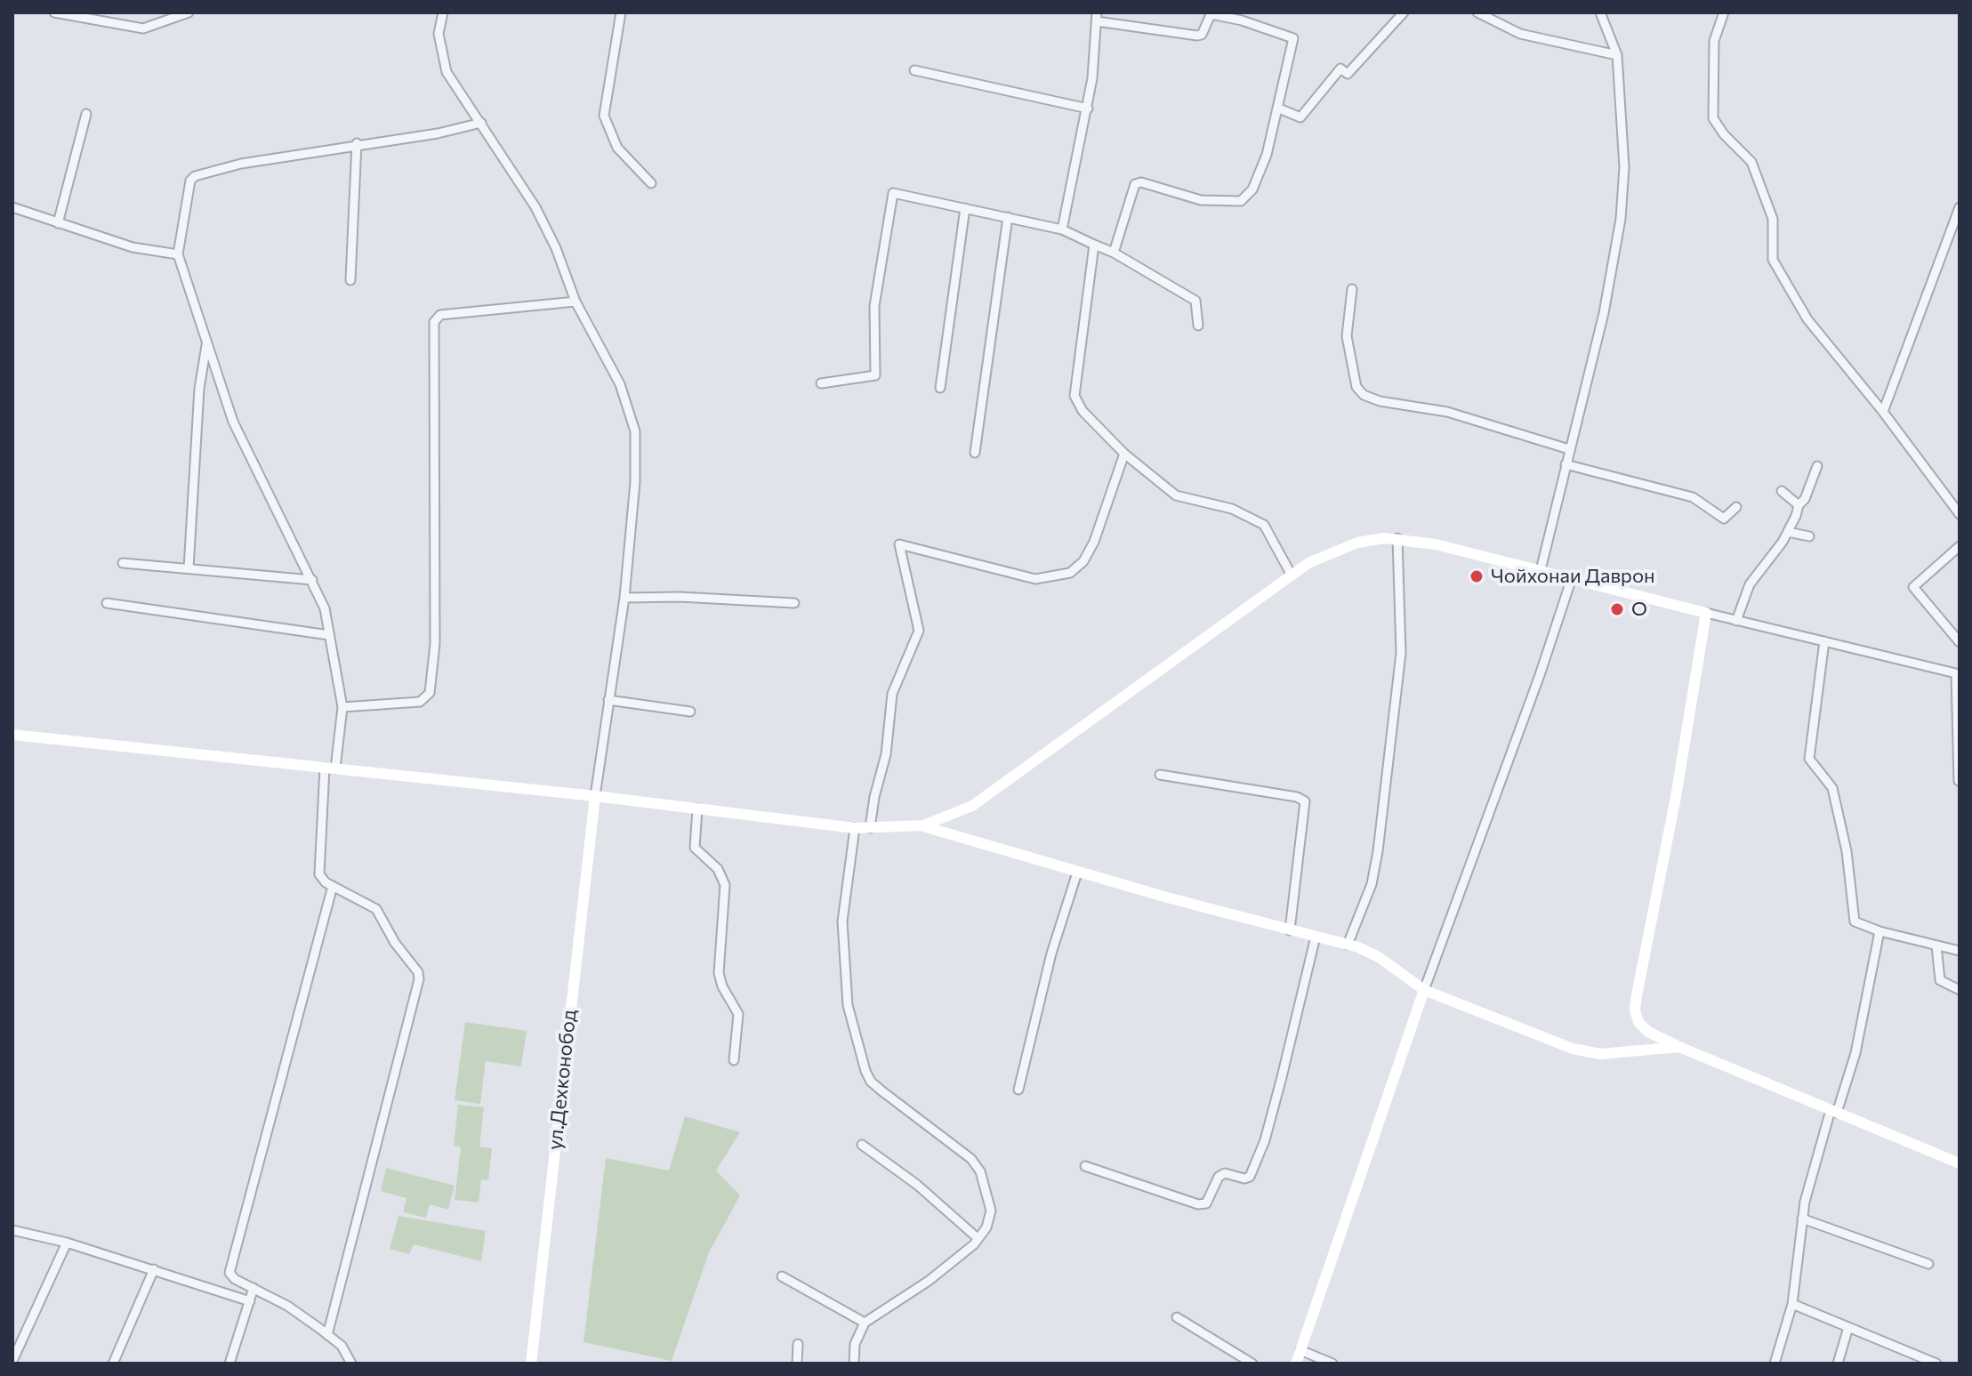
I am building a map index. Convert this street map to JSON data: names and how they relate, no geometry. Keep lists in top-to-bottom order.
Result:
{
  "streets": {
    "main road": ["ул.Дехконобод"]
  },
  "places": ["Чойхонаи Даврон", "O"]
}
